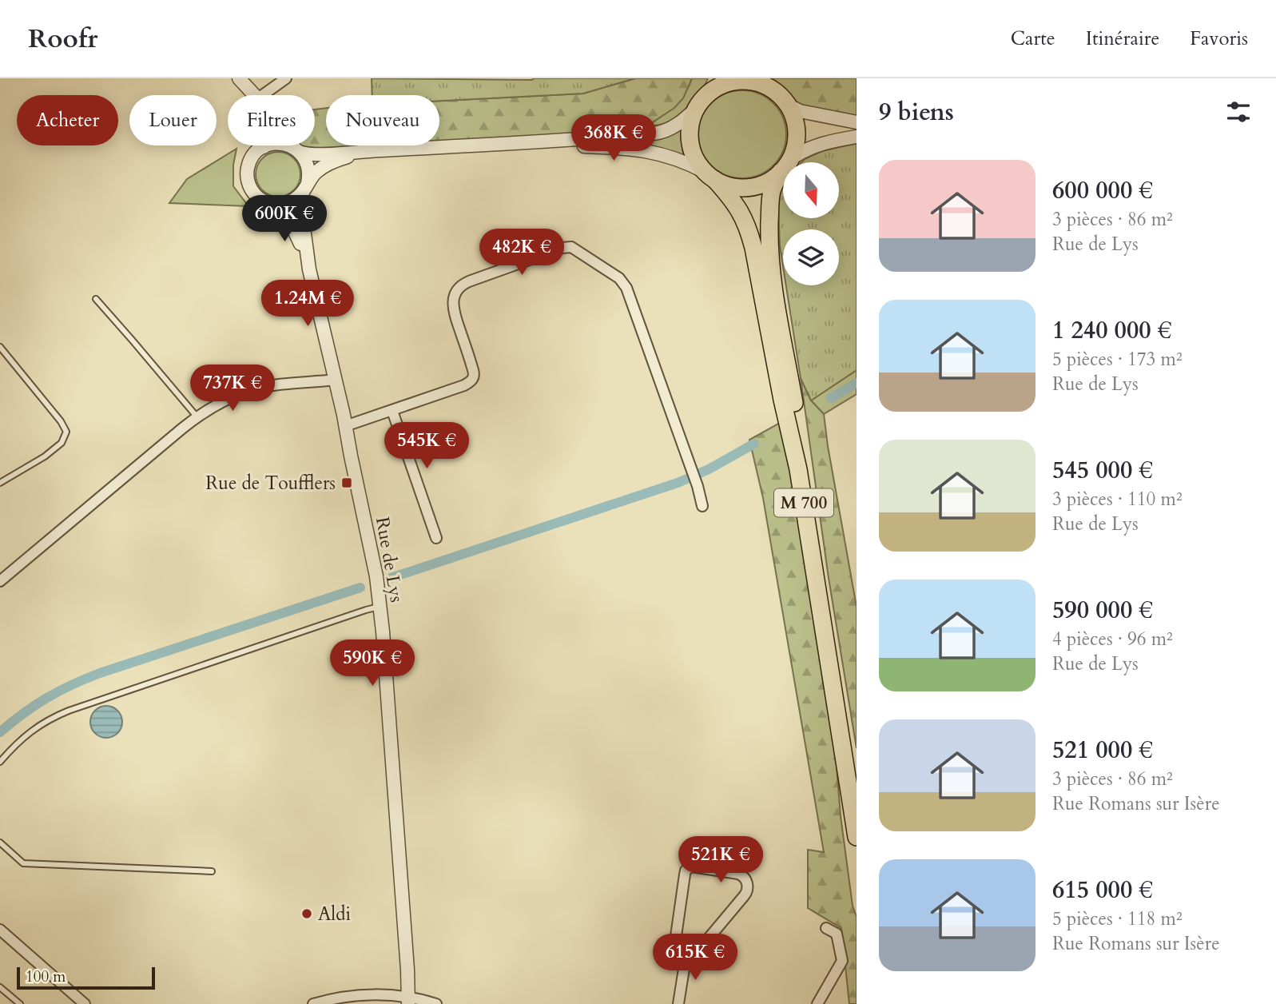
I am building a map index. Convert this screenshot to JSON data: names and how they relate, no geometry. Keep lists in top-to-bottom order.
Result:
{
  "streets": {
    "highway": ["M 700"],
    "street": ["Rue de Lys"]
  },
  "places": {
    "transit": ["Rue de Toufflers"],
    "other": ["Aldi"]
  },
  "scale_bar": "100 m",
  "north": "bottom",
  "page": {
    "header": "Roofr",
    "nav": ["Carte", "Itinéraire", "Favoris"],
    "heading": "9 biens",
    "chip": [
      "Acheter",
      "Louer",
      "Filtres",
      "Nouveau"
    ],
    "price": [
      "368K €",
      "600K €",
      "482K €",
      "1.24M €",
      "737K €",
      "545K €",
      "590K €",
      "521K €",
      "615K €"
    ],
    "list": [
      {
        "name": "600 000 €",
        "note": "3 pièces · 86 m² · Rue de Lys"
      },
      {
        "name": "1 240 000 €",
        "note": "5 pièces · 173 m² · Rue de Lys"
      },
      {
        "name": "545 000 €",
        "note": "3 pièces · 110 m² · Rue de Lys"
      },
      {
        "name": "590 000 €",
        "note": "4 pièces · 96 m² · Rue de Lys"
      },
      {
        "name": "521 000 €",
        "note": "3 pièces · 86 m² · Rue Romans sur Isère"
      },
      {
        "name": "615 000 €",
        "note": "5 pièces · 118 m² · Rue Romans sur Isère"
      }
    ],
    "scale": "100 m"
  }
}
